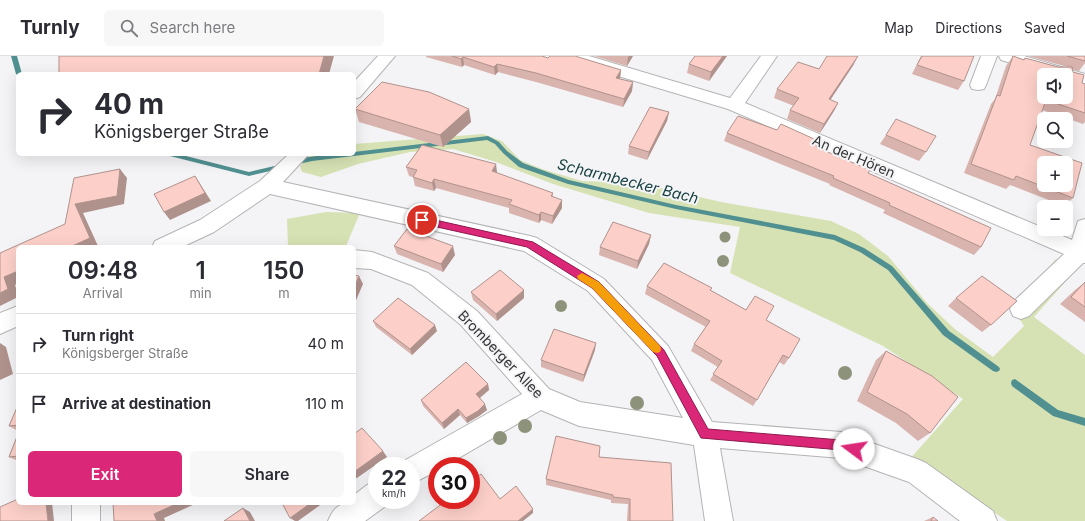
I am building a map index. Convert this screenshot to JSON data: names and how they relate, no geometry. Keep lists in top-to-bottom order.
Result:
{
  "streets": {
    "street": ["An der Hören", "Bromberger Allee"]
  },
  "water": ["Scharmbecker Bach"],
  "page": {
    "header": "Turnly",
    "search": "Search here",
    "nav": ["Map", "Directions", "Saved"],
    "map_buttons": ["+", "−"],
    "turn": ["40 m", "Königsberger Straße"],
    "eta": [
      "09:48",
      "Arrival",
      "1",
      "min",
      "150",
      "m"
    ],
    "list": [
      {
        "name": "Turn right",
        "note": "Königsberger Straße",
        "value": "40 m"
      },
      {
        "name": "Arrive at destination",
        "value": "110 m"
      }
    ],
    "buttons": ["Exit", "Share"],
    "speed": "22 km/h",
    "limit": "30"
  }
}
